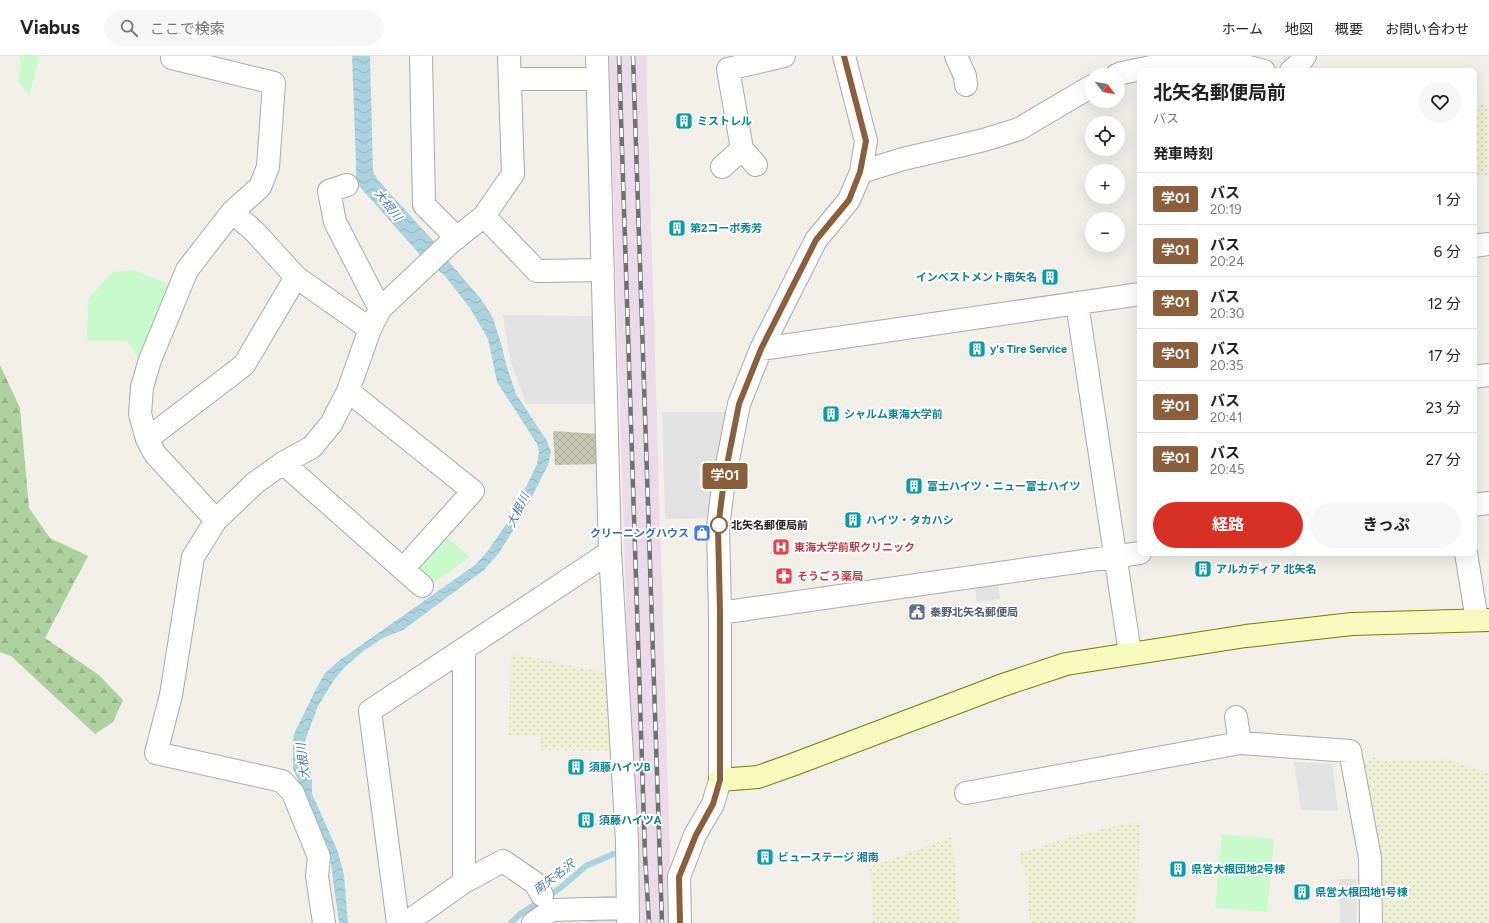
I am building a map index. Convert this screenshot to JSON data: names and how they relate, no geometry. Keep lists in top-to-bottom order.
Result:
{
  "water": ["大根川", "南矢名沢"],
  "places": {
    "building": [
      "ミストレル",
      "第2コーポ秀芳",
      "インベストメント南矢名",
      "y's Tire Service",
      "シャルム東海大学前",
      "富士ハイツ・ニュー富士ハイツ",
      "ハイツ・タカハシ",
      "アルカディア 北矢名",
      "須藤ハイツB",
      "須藤ハイツA",
      "ビューステージ 湘南",
      "県営大根団地2号棟",
      "県営大根団地1号棟"
    ],
    "other": ["北矢名郵便局前"],
    "shop": ["クリーニングハウス"],
    "hospital": ["東海大学前駅クリニック"],
    "pharmacy": ["そうごう薬局"],
    "public building": ["秦野北矢名郵便局"]
  },
  "lines": ["bus line 学01"],
  "north": "bottom right",
  "page": {
    "header": "Viabus",
    "search": "ここで検索",
    "nav": [
      "ホーム",
      "地図",
      "概要",
      "お問い合わせ"
    ],
    "on_map": "学01",
    "map_buttons": ["+", "−"],
    "heading": [
      ["北矢名郵便局前", "バス"],
      "発車時刻"
    ],
    "list": [
      {
        "mark": "学01",
        "name": "バス",
        "note": "20:19",
        "value": "1 分"
      },
      {
        "mark": "学01",
        "name": "バス",
        "note": "20:24",
        "value": "6 分"
      },
      {
        "mark": "学01",
        "name": "バス",
        "note": "20:30",
        "value": "12 分"
      },
      {
        "mark": "学01",
        "name": "バス",
        "note": "20:35",
        "value": "17 分"
      },
      {
        "mark": "学01",
        "name": "バス",
        "note": "20:41",
        "value": "23 分"
      },
      {
        "mark": "学01",
        "name": "バス",
        "note": "20:45",
        "value": "27 分"
      }
    ],
    "buttons": ["経路", "きっぷ"]
  }
}
